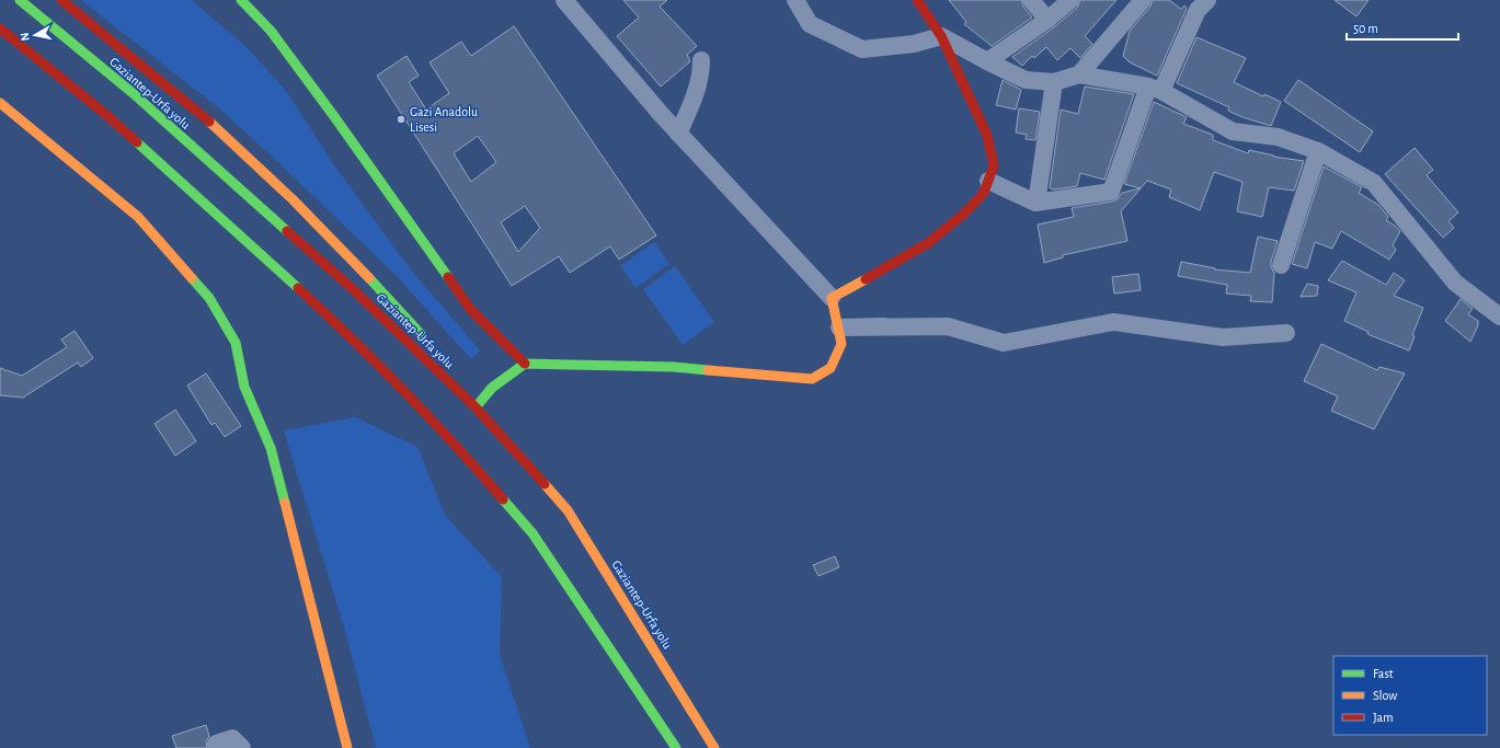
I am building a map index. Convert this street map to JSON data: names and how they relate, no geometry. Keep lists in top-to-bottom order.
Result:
{
  "streets": {
    "main road": ["Gaziantep-Urfa yolu"]
  },
  "places": ["Gazi Anadolu Lisesi"],
  "legend": ["Fast", "Slow", "Jam"],
  "scale_bar": "50 m",
  "north": "left"
}
